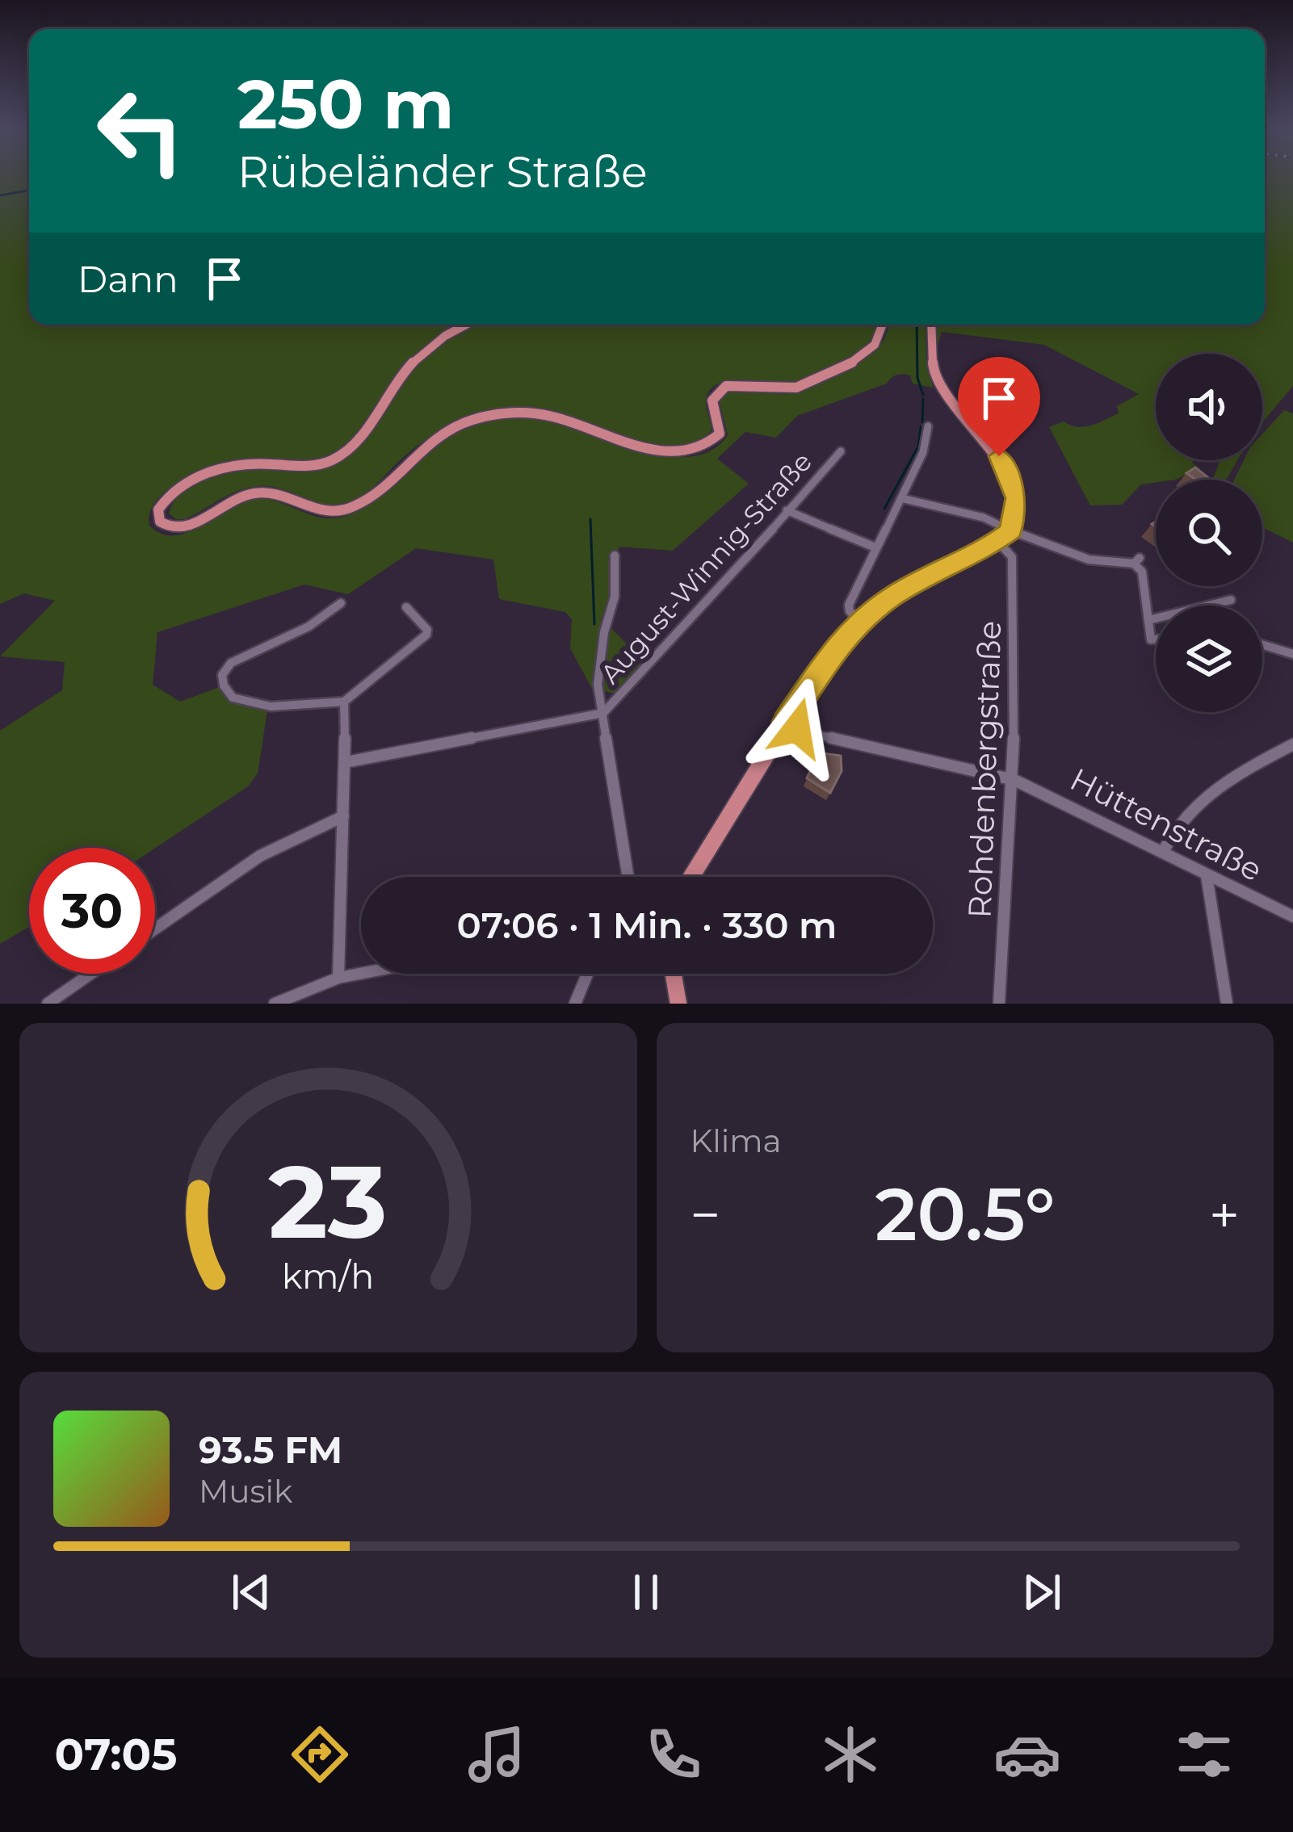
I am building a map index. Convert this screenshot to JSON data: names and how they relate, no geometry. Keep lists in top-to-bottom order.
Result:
{
  "streets": {
    "street": ["August-Winnig-Straße", "Rohdenbergstraße", "Hüttenstraße"]
  },
  "crossings": [
    ["Rohdenbergstraße", "Hüttenstraße"]
  ],
  "page": {
    "turn": ["250 m", "Rübeländer Straße"],
    "then": "Dann",
    "limit": "30",
    "trip": "07:06 · 1 Min. · 330 m",
    "tile": "Klima",
    "heat": ["−", "20.5°", "+"],
    "song": ["93.5 FM", "Musik"],
    "tabs": "07:05",
    "gauge": ["23", "km/h"]
  }
}
